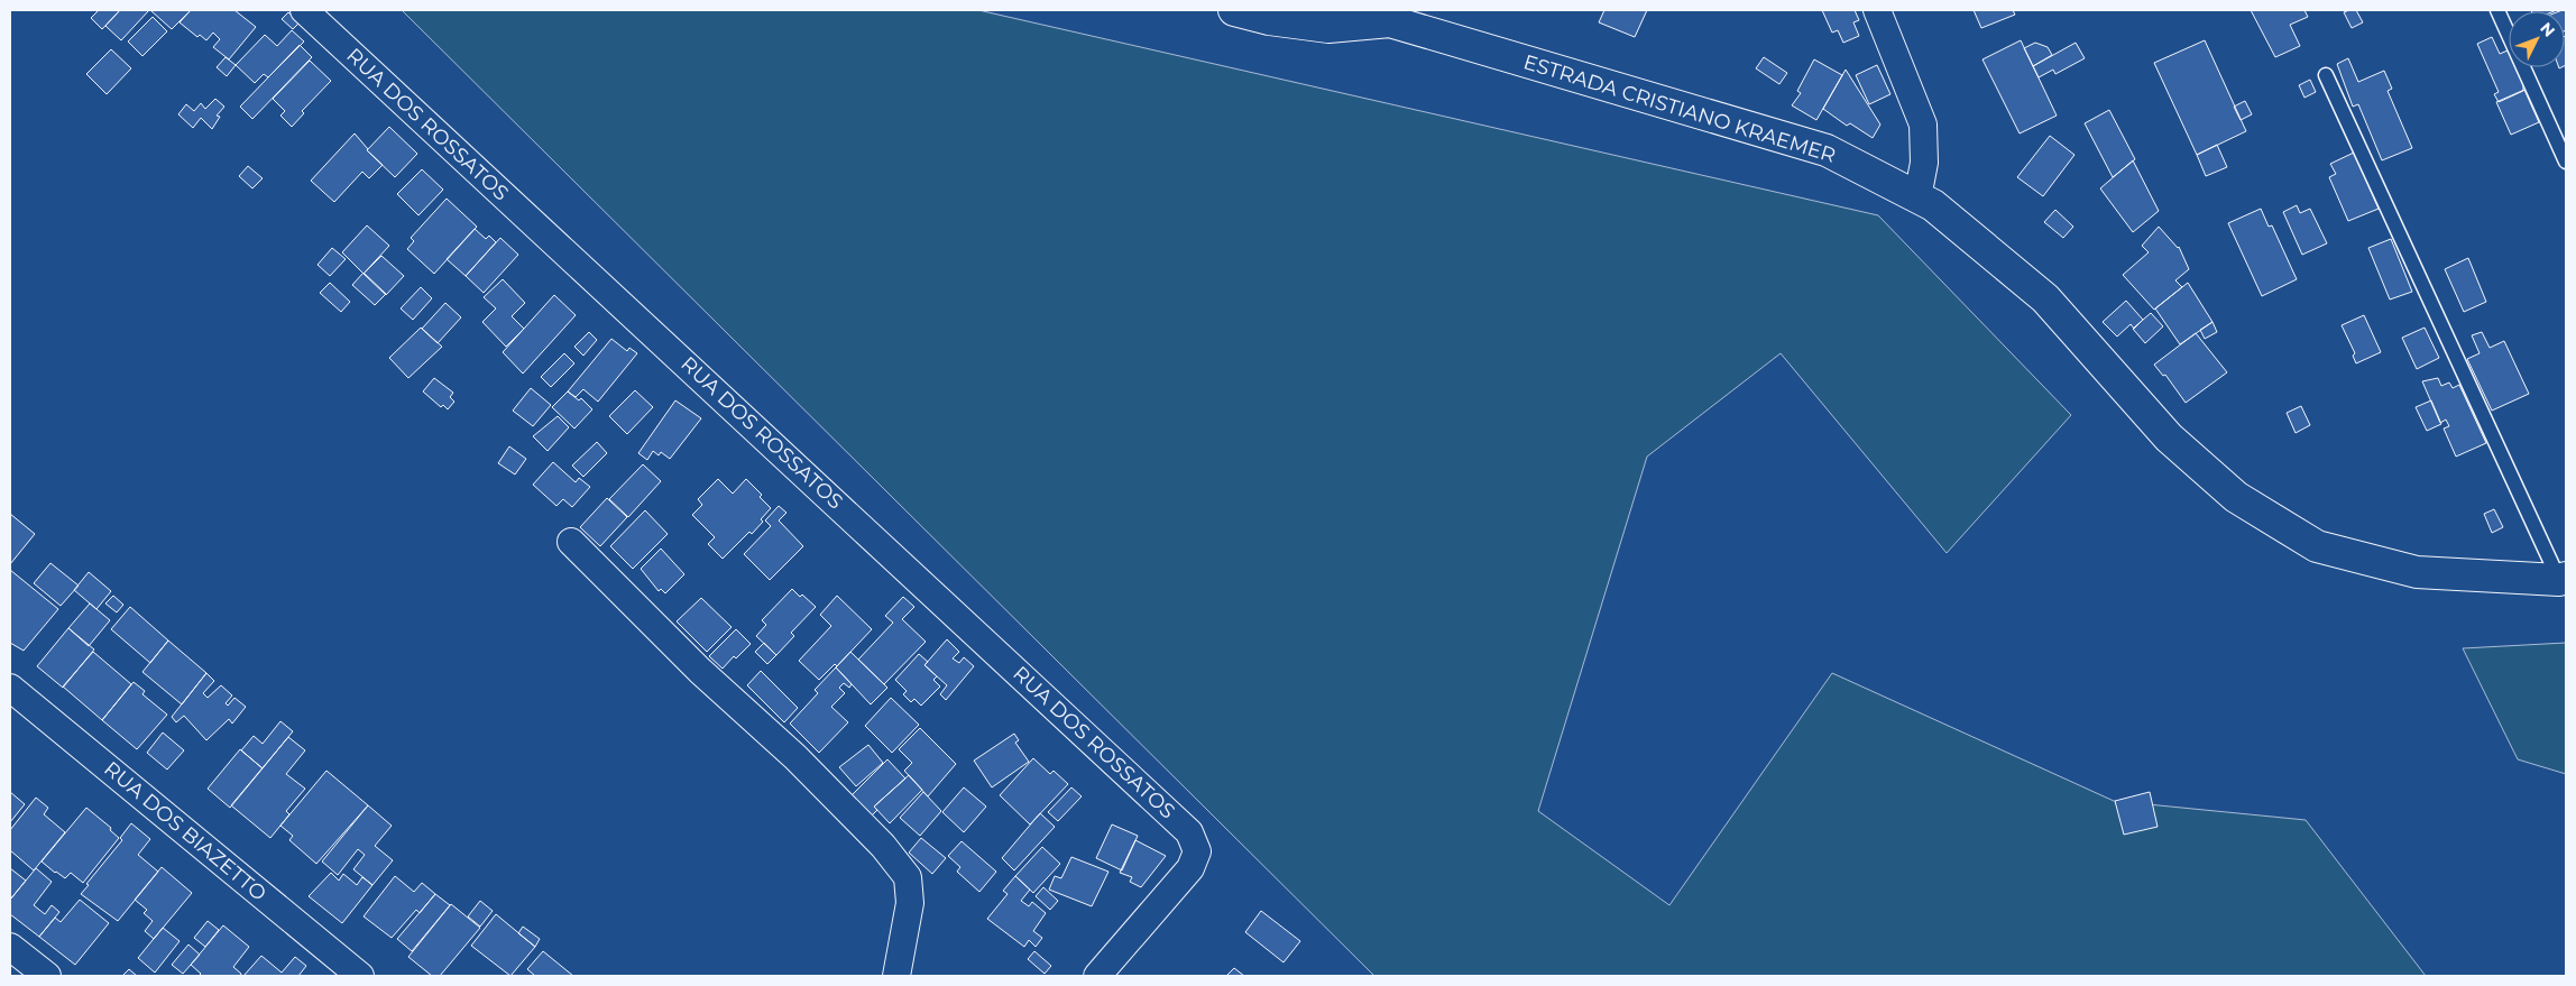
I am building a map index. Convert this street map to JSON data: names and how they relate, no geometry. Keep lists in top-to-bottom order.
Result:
{
  "streets": {
    "main road": ["ESTRADA CRISTIANO KRAEMER"],
    "street": ["RUA DOS ROSSATOS", "RUA DOS BIAZETTO"]
  },
  "north": "top right"
}
